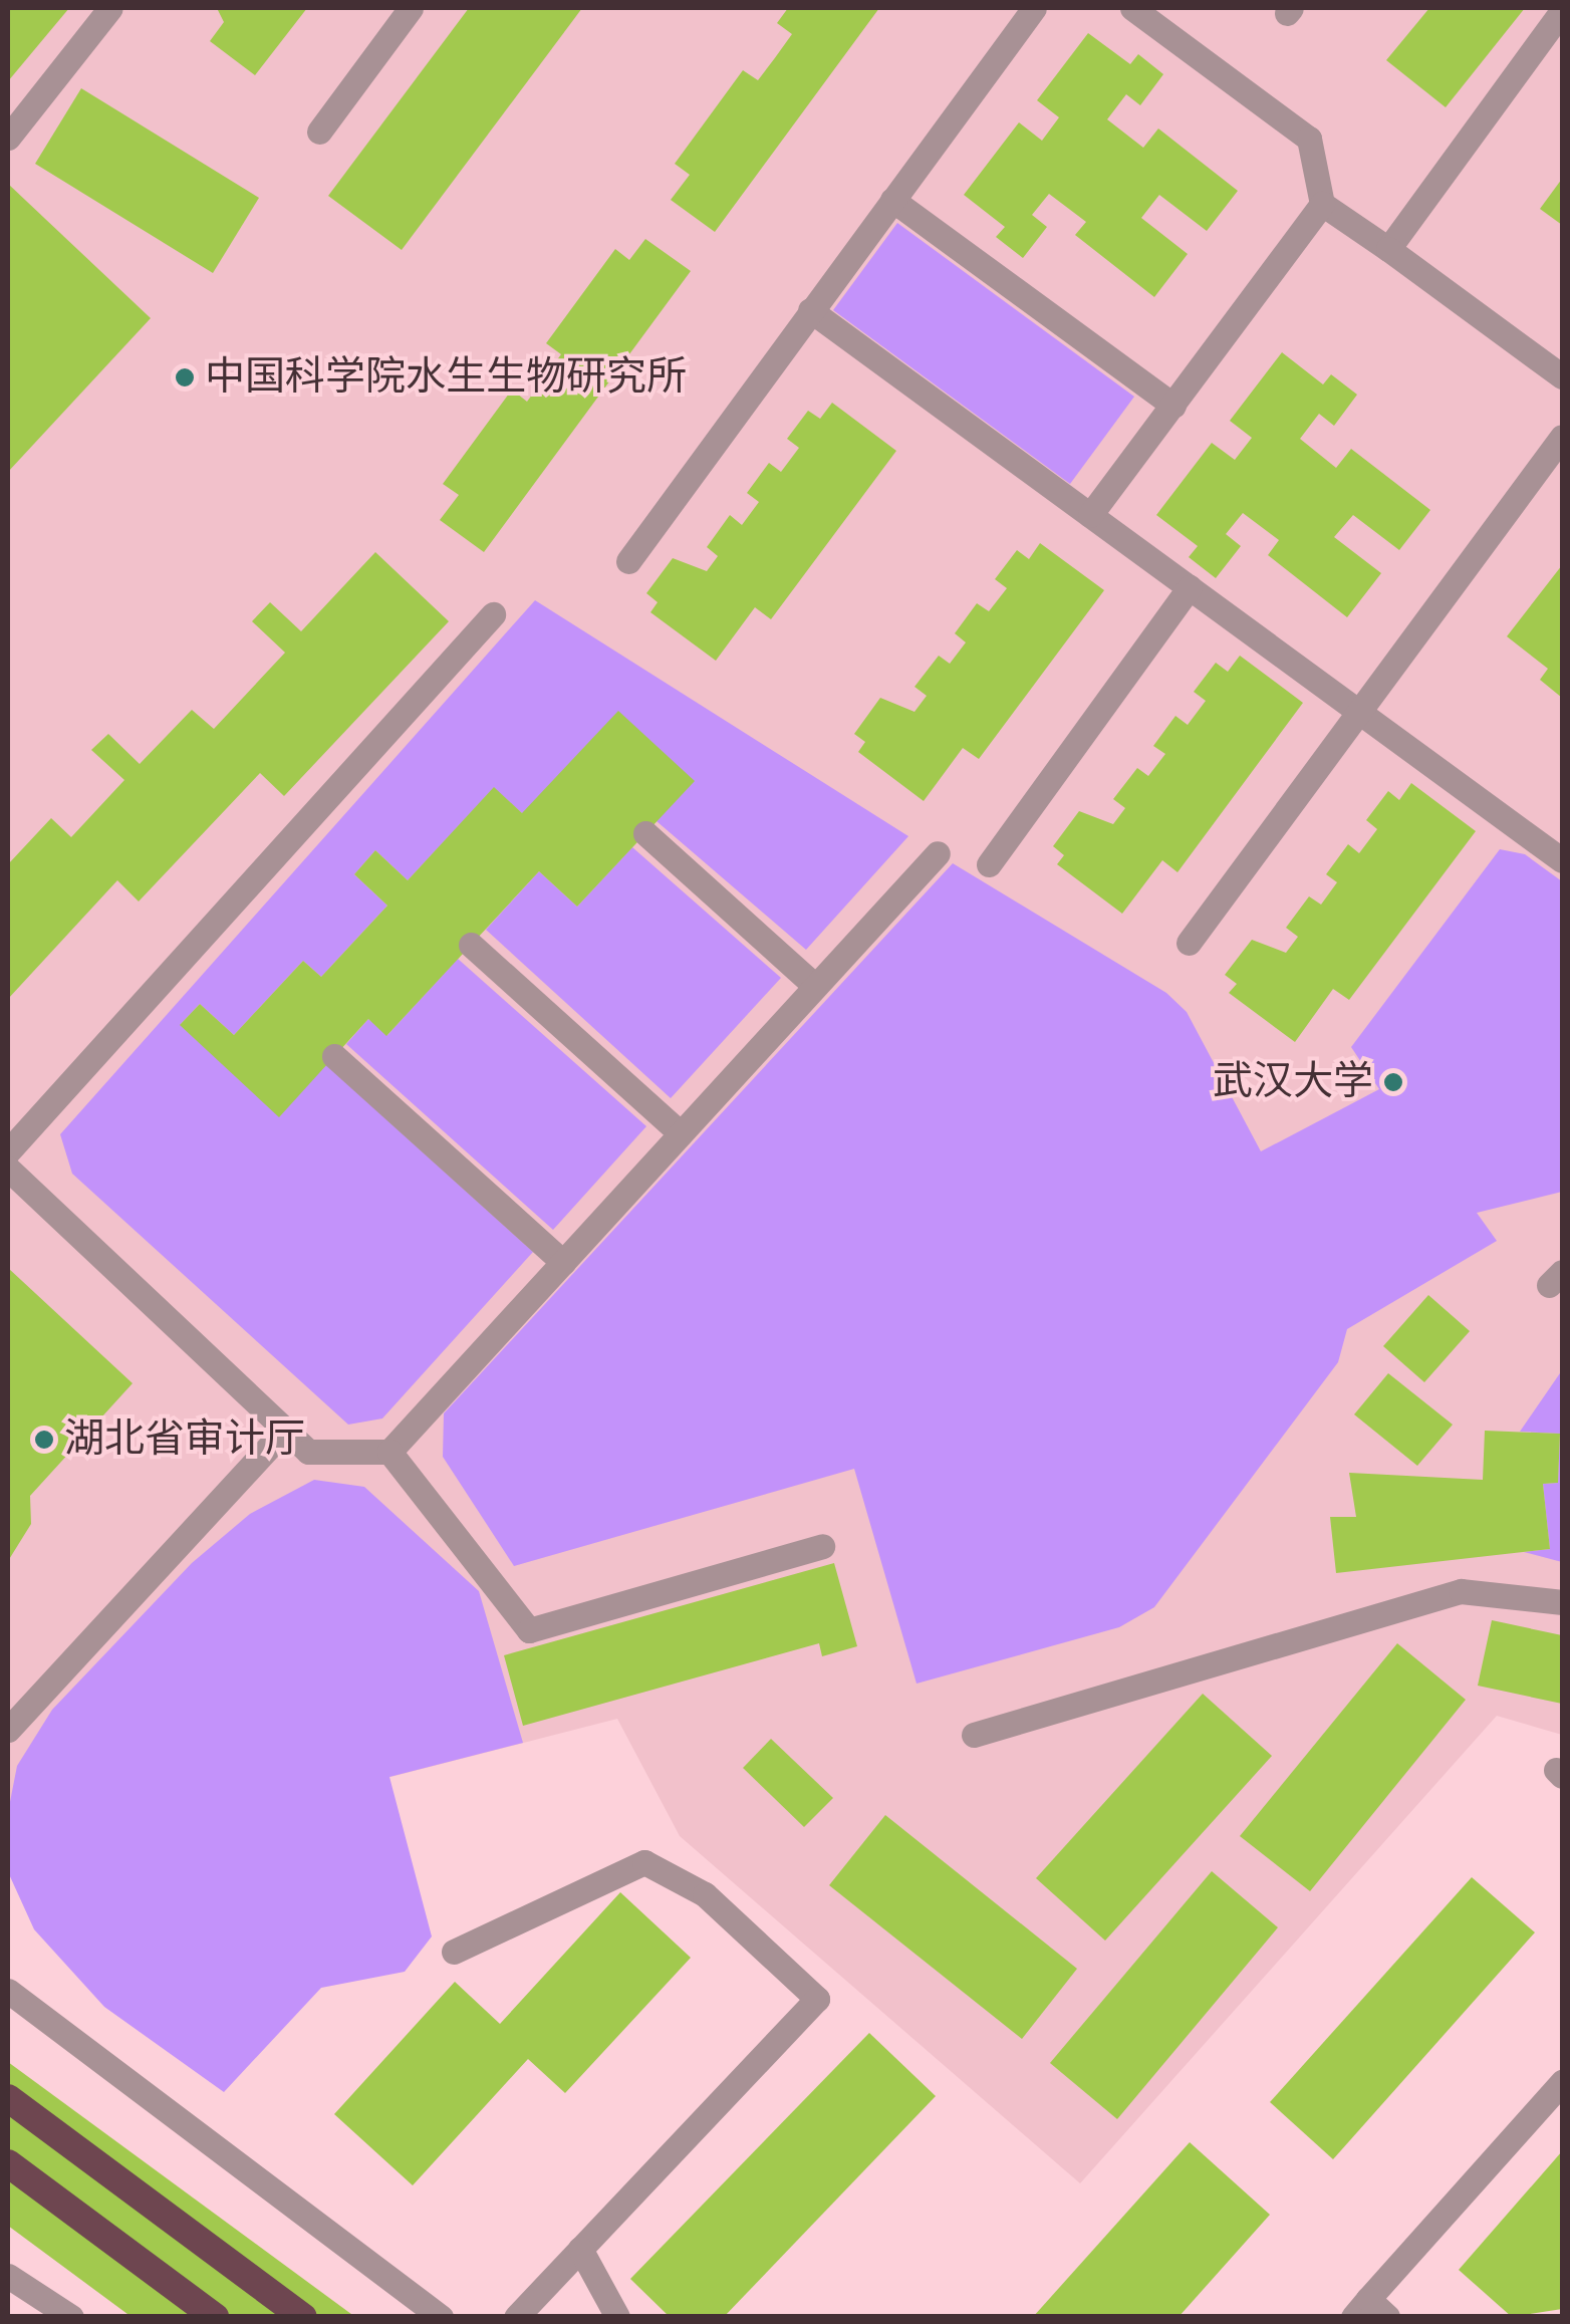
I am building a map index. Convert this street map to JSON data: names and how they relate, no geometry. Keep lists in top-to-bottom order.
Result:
{
  "places": ["中国科学院水生生物研究所", "武汉大学", "湖北省审计厅"]
}
